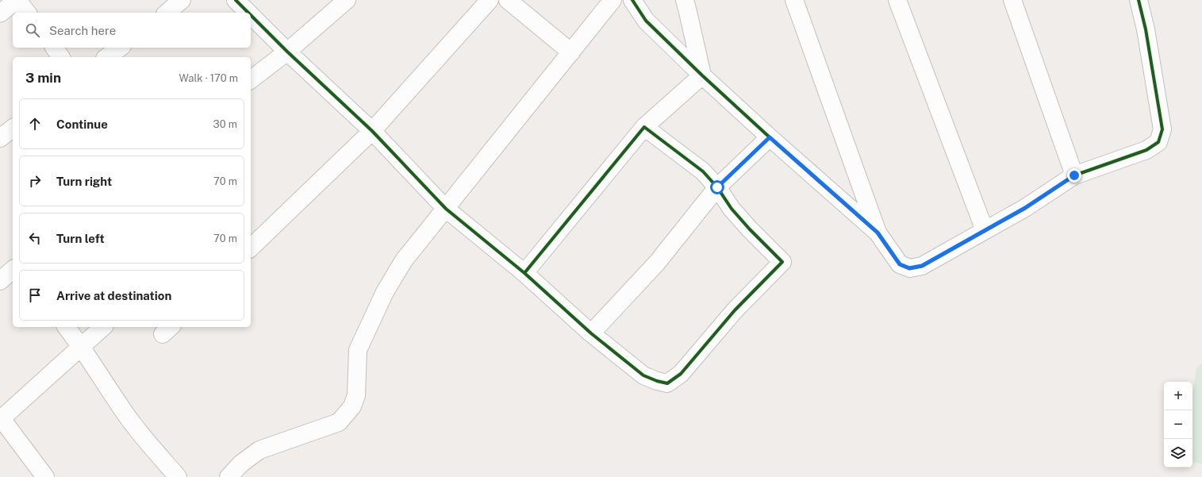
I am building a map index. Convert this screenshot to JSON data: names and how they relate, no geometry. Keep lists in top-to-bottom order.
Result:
{
  "page": {
    "search": "Search here",
    "heading": ["3 min", "Walk · 170 m"],
    "list": [
      ["Continue", "30 m"],
      ["Turn right", "70 m"],
      ["Turn left", "70 m"],
      "Arrive at destination"
    ],
    "map_buttons": ["+", "−"]
  }
}
